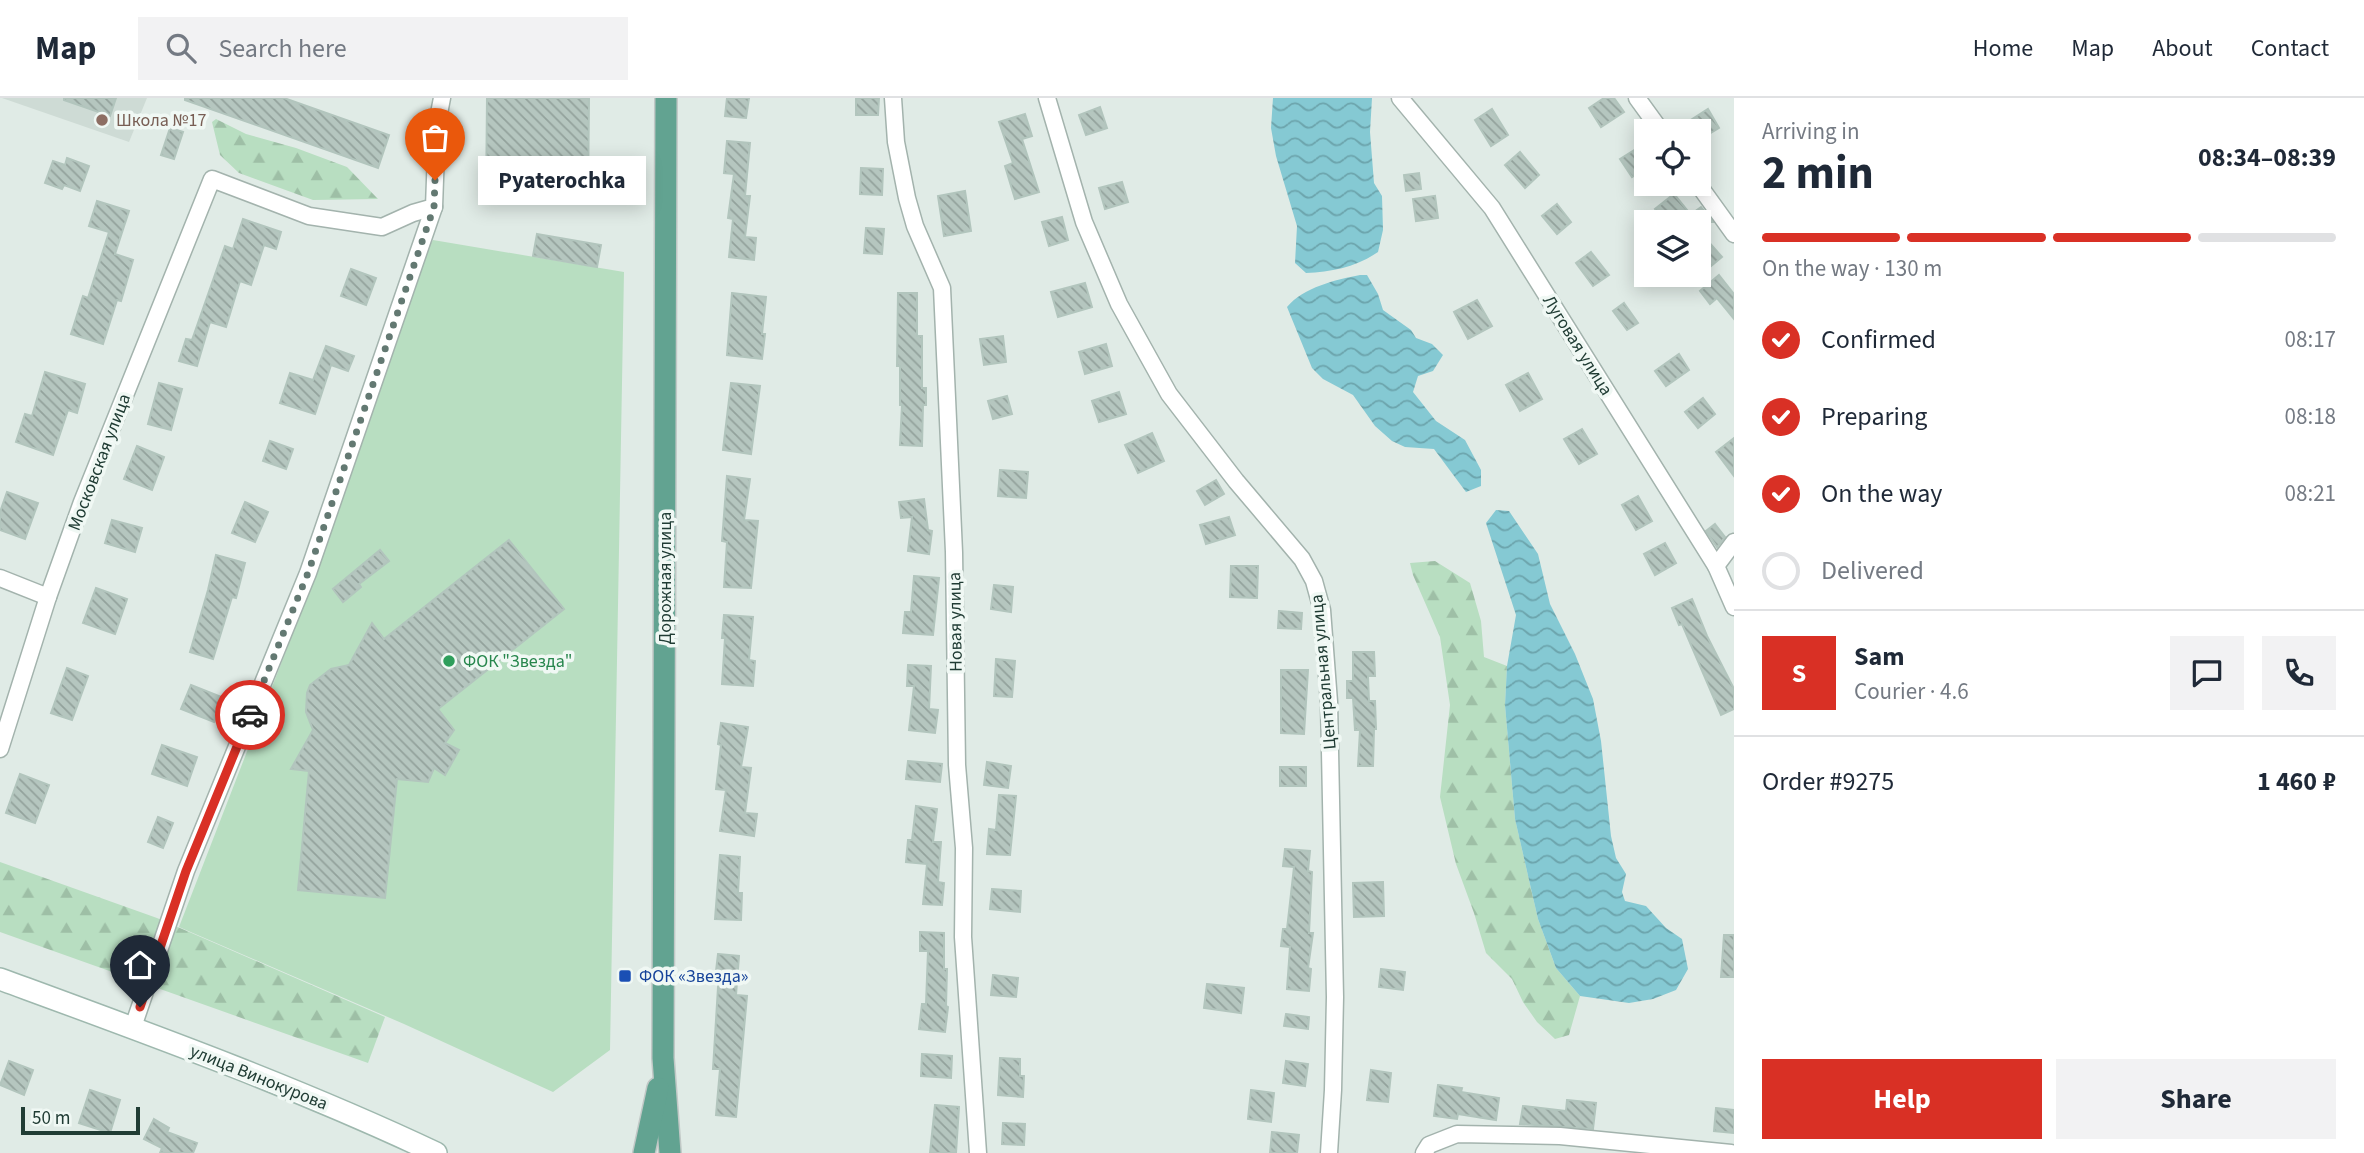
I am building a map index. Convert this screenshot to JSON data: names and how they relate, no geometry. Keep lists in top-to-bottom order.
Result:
{
  "streets": {
    "main road": ["Дорожная улица", "улица Винокурова"],
    "street": [
      "Луговая улица",
      "Московская улица",
      "Новая улица",
      "Центральная улица"
    ]
  },
  "places": {
    "other": ["Школа №17", "Pyaterochka", "ФОК \"Звезда\""],
    "transit": ["ФОК «Звезда»"]
  },
  "scale_bar": "50 m",
  "page": {
    "header": "Map",
    "search": "Search here",
    "nav": [
      "Home",
      "Map",
      "About",
      "Contact"
    ],
    "heading": ["2 min", "Arriving in", "08:34–08:39"],
    "panel": [
      "Sam",
      "Courier · 4.6",
      "Order #9275",
      "1 460 ₽"
    ],
    "bubble": "Pyaterochka",
    "bar": "On the way · 130 m",
    "list": [
      ["Confirmed", "08:17"],
      ["Preparing", "08:18"],
      ["On the way", "08:21"],
      "Delivered"
    ],
    "round": "S",
    "buttons": ["Help", "Share"],
    "scale": "50 m"
  }
}
